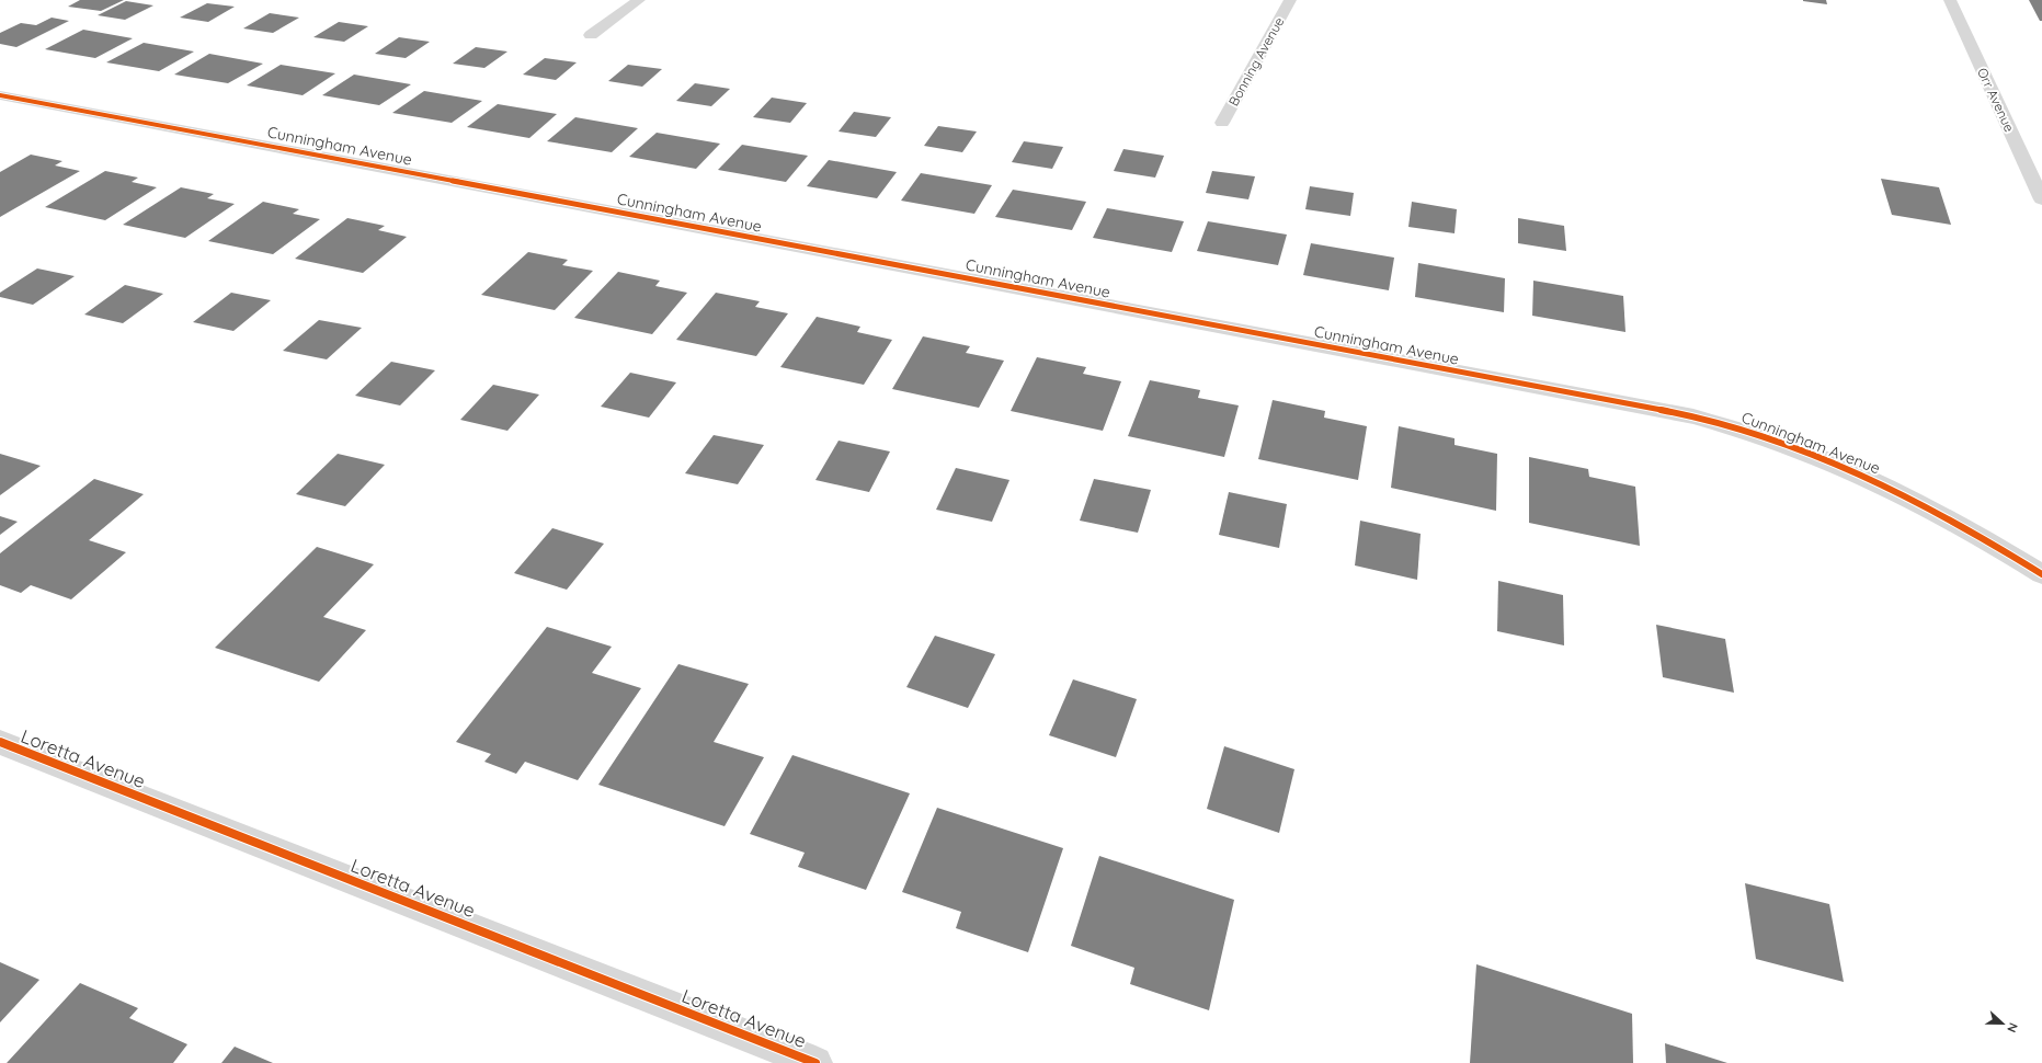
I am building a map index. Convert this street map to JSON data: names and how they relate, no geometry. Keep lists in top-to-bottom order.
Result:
{
  "streets": {
    "street": [
      "Bonning Avenue",
      "Orr Avenue",
      "Cunningham Avenue",
      "Loretta Avenue"
    ]
  },
  "north": "right"
}
